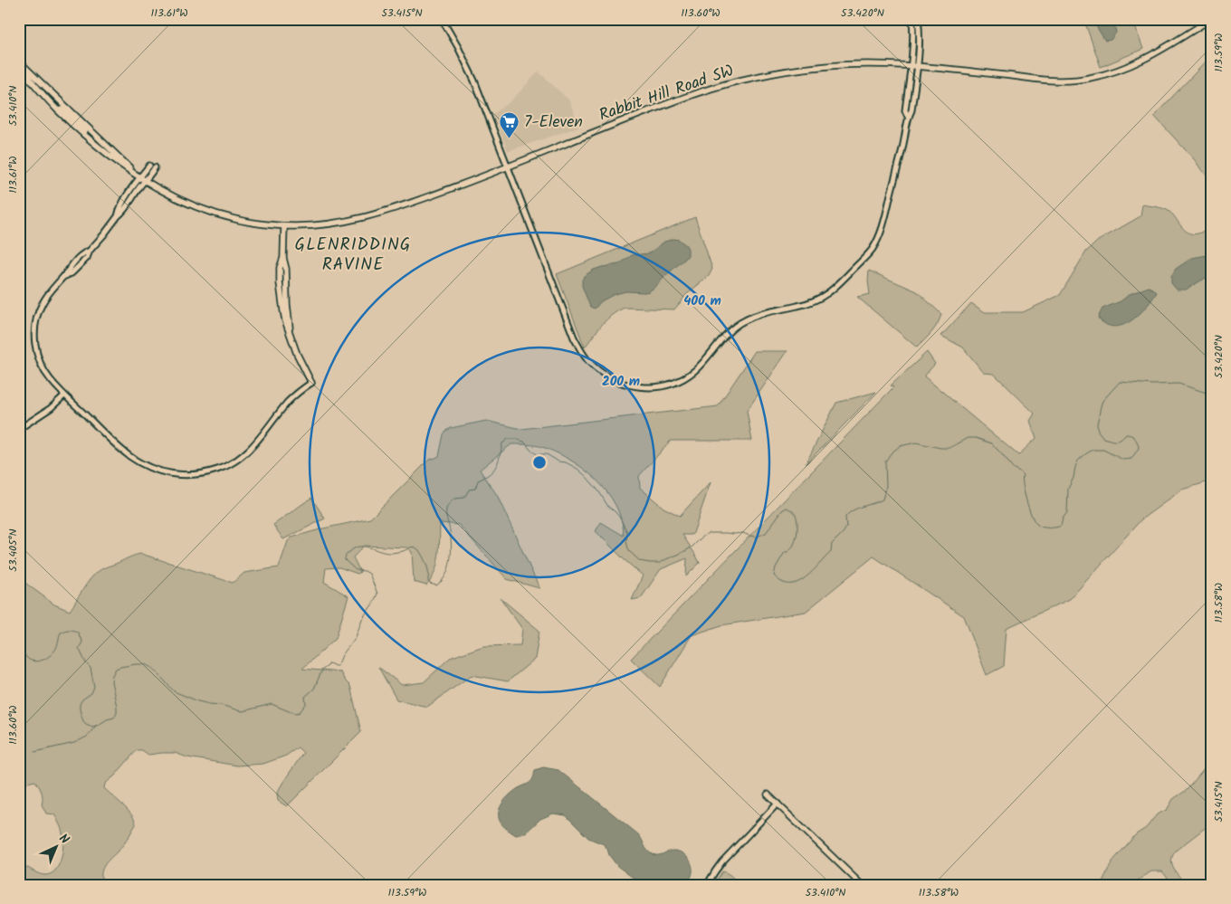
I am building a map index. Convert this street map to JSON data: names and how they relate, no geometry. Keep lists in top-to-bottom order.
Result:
{
  "streets": {
    "main road": ["Rabbit Hill Road SW"]
  },
  "districts": ["GLENRIDDING RAVINE"],
  "places": {
    "supermarket": ["7-Eleven"]
  },
  "north": "top right",
  "coordinates": [
    "113.61°W",
    "53.415°N",
    "113.60°W",
    "53.420°N",
    "113.59°W",
    "53.410°N",
    "53.405°N",
    "113.58°W"
  ],
  "rings": ["400 m", "200 m"]
}
